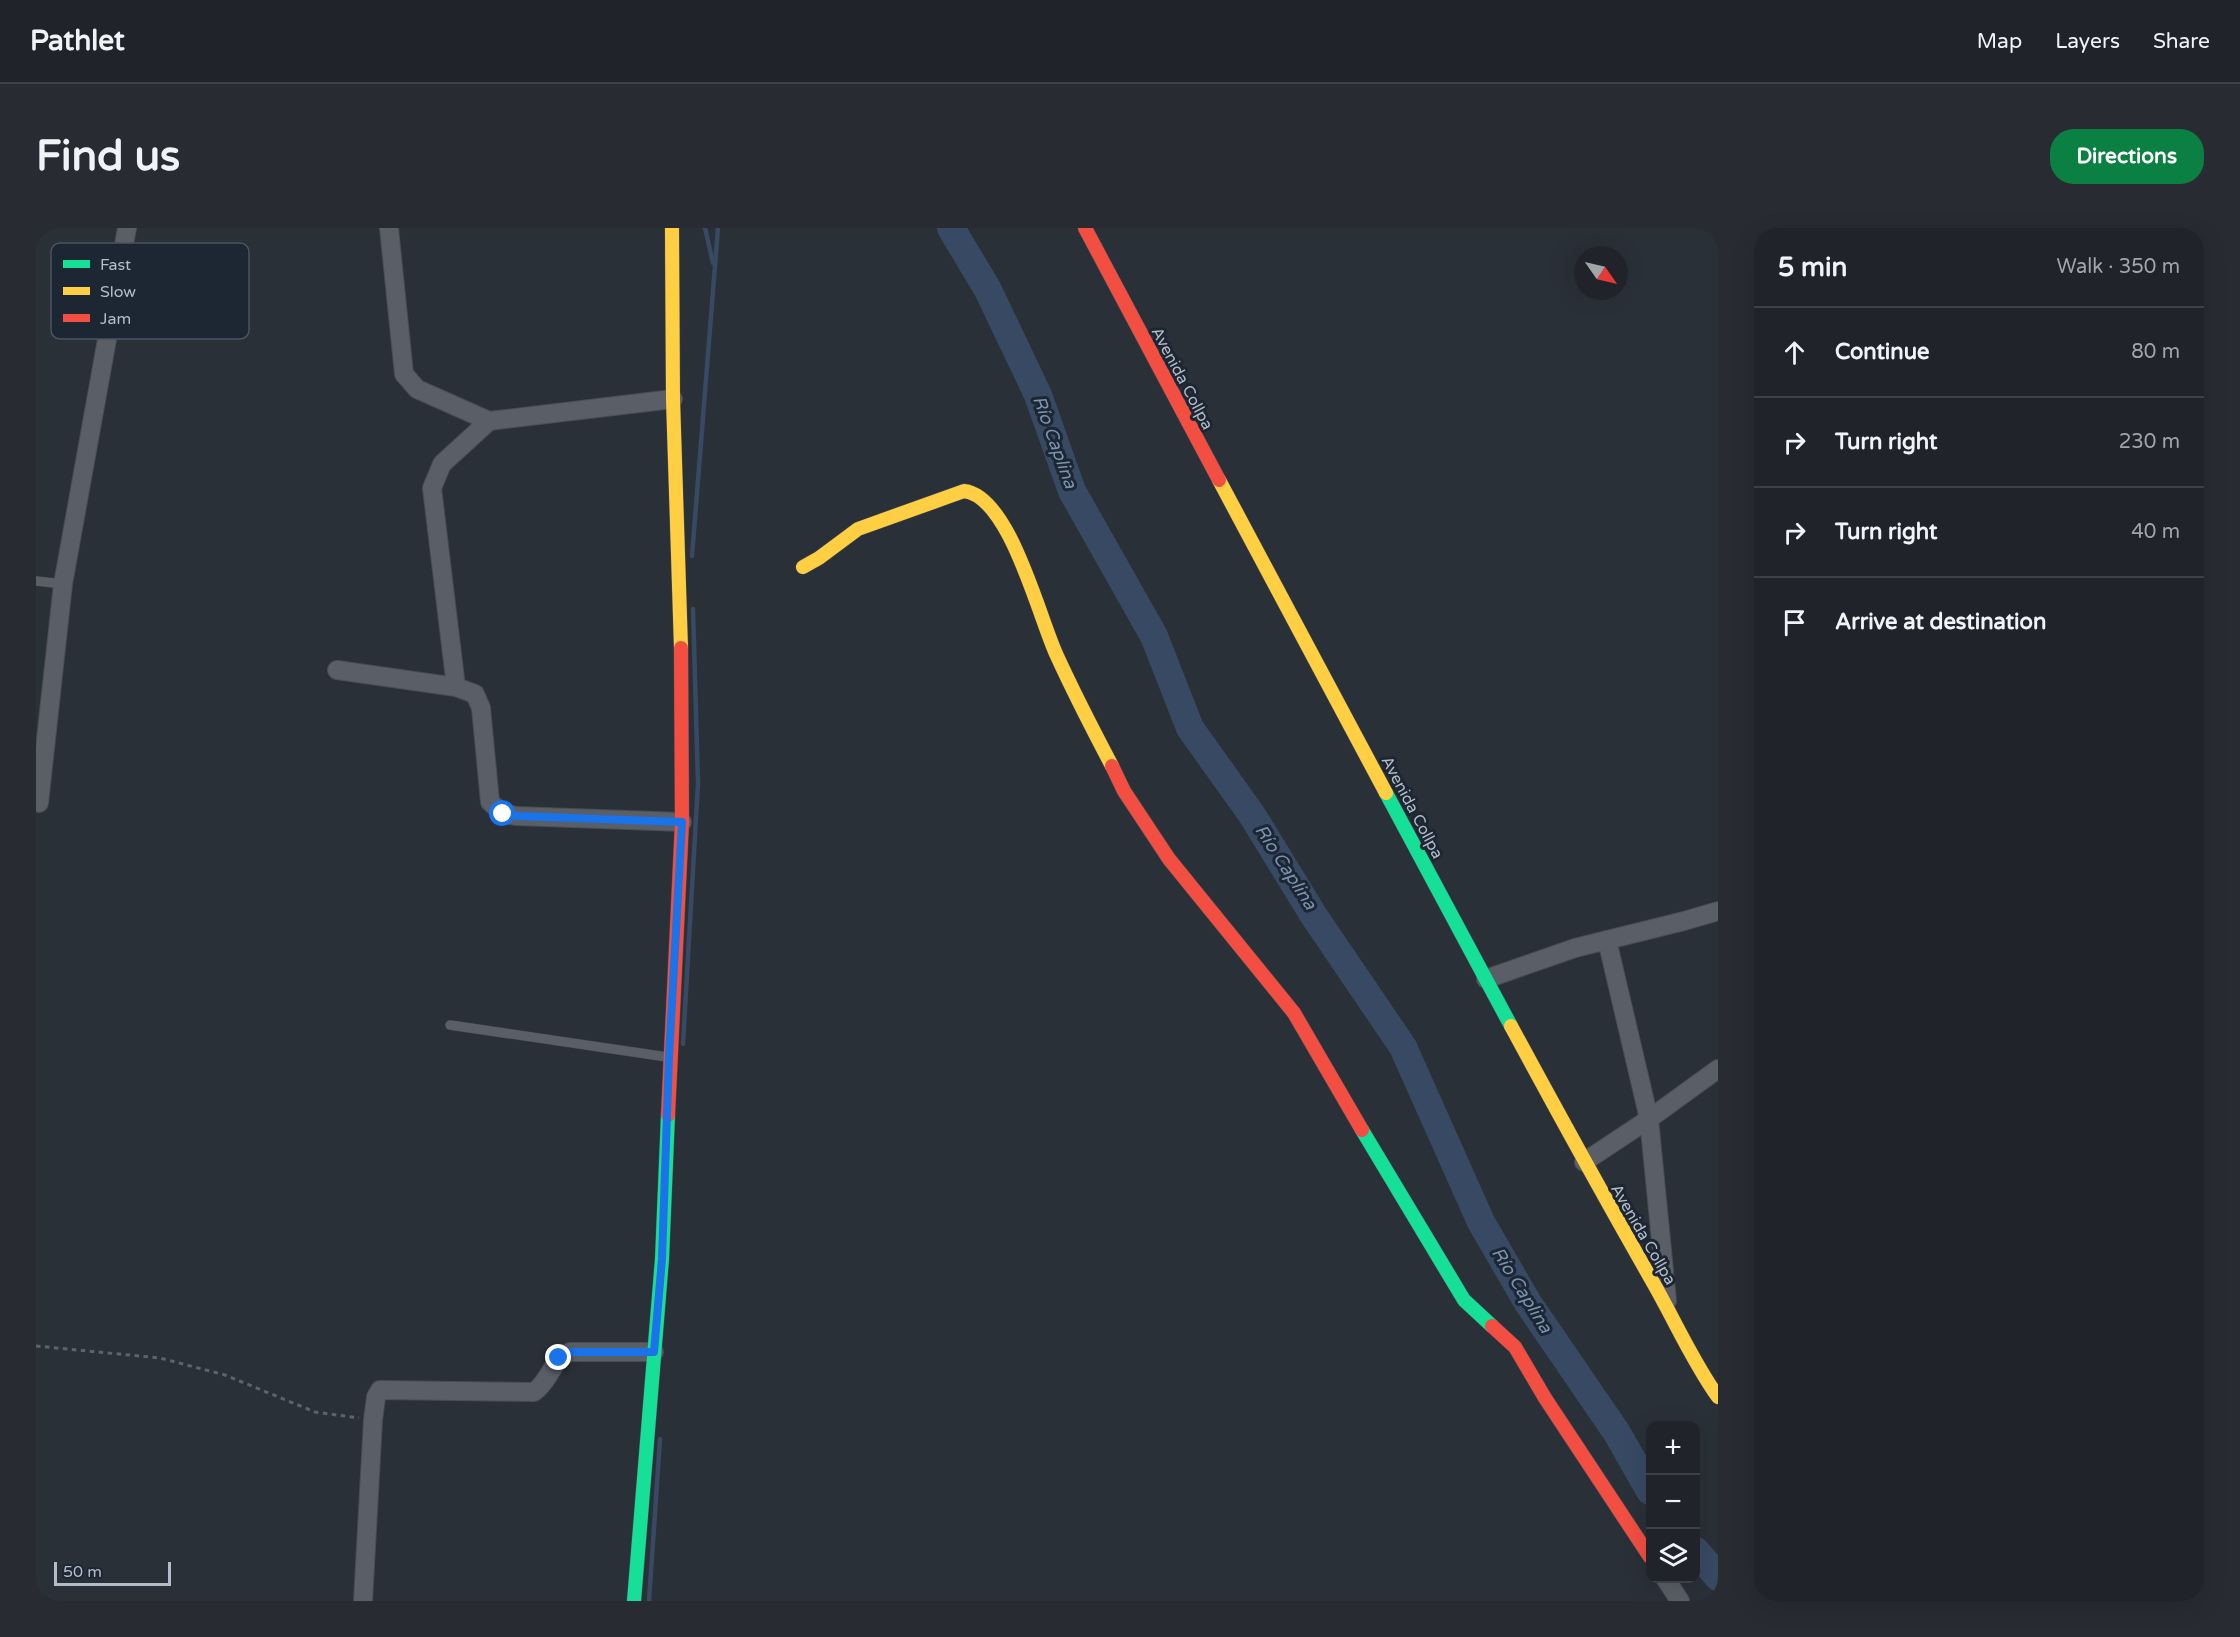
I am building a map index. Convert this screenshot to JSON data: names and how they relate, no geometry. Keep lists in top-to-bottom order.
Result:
{
  "streets": {
    "street": ["Avenida Collpa"]
  },
  "water": ["Río Caplina"],
  "legend": ["Fast", "Slow", "Jam"],
  "scale_bar": "50 m",
  "north": "bottom right",
  "page": {
    "header": "Pathlet",
    "nav": ["Map", "Layers", "Share"],
    "buttons": "Directions",
    "title": "Find us",
    "heading": ["5 min", "Walk · 350 m"],
    "list": [
      ["Continue", "80 m"],
      ["Turn right", "230 m"],
      ["Turn right", "40 m"],
      "Arrive at destination"
    ],
    "map_buttons": ["+", "−"],
    "scale": "50 m"
  }
}
